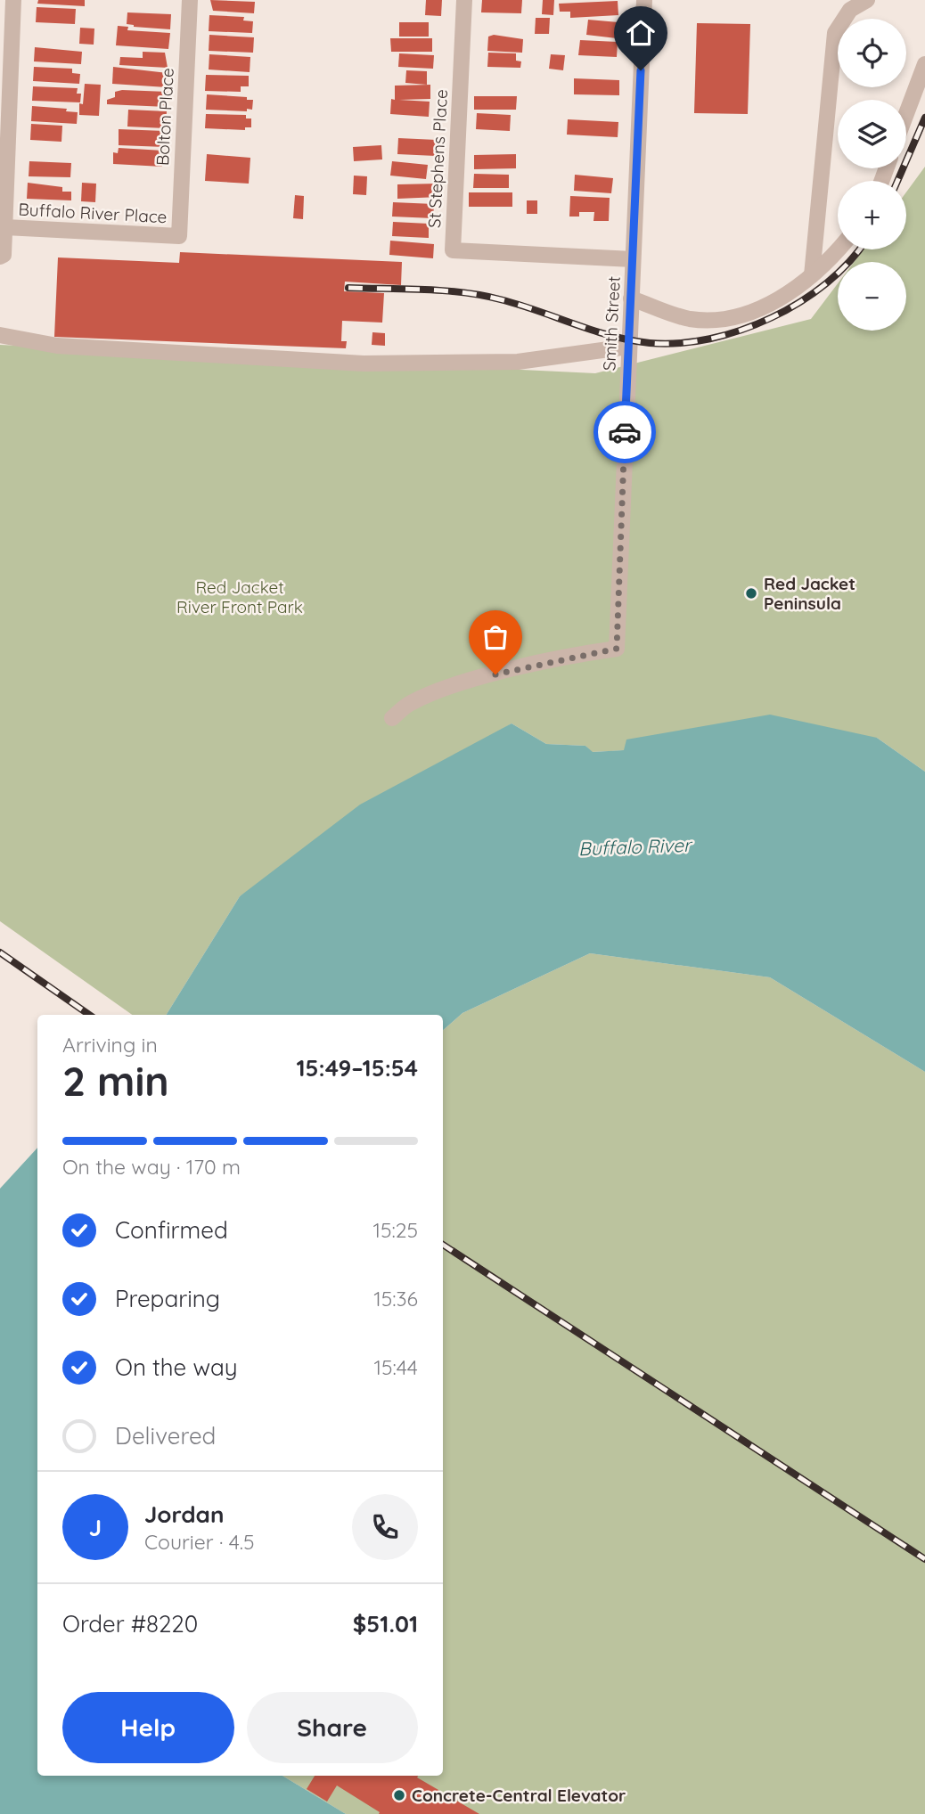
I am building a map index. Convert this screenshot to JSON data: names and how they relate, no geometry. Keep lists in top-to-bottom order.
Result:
{
  "streets": {
    "street": [
      "Bolton Place",
      "St Stephens Place",
      "Buffalo River Place",
      "Smith Street"
    ]
  },
  "crossings": [
    ["Bolton Place", "Buffalo River Place"],
    ["St Stephens Place", "Smith Street"]
  ],
  "water": ["Buffalo River"],
  "parks": ["Red Jacket River Front Park"],
  "places": ["Red Jacket Peninsula", "Concrete-Central Elevator"],
  "page": {
    "map_buttons": ["+", "−"],
    "heading": ["2 min", "Arriving in", "15:49–15:54"],
    "panel": [
      "Jordan",
      "Courier · 4.5",
      "Order #8220",
      "$51.01"
    ],
    "bar": "On the way · 170 m",
    "list": [
      ["Confirmed", "15:25"],
      ["Preparing", "15:36"],
      ["On the way", "15:44"],
      "Delivered"
    ],
    "round": "J",
    "buttons": ["Help", "Share"]
  }
}
